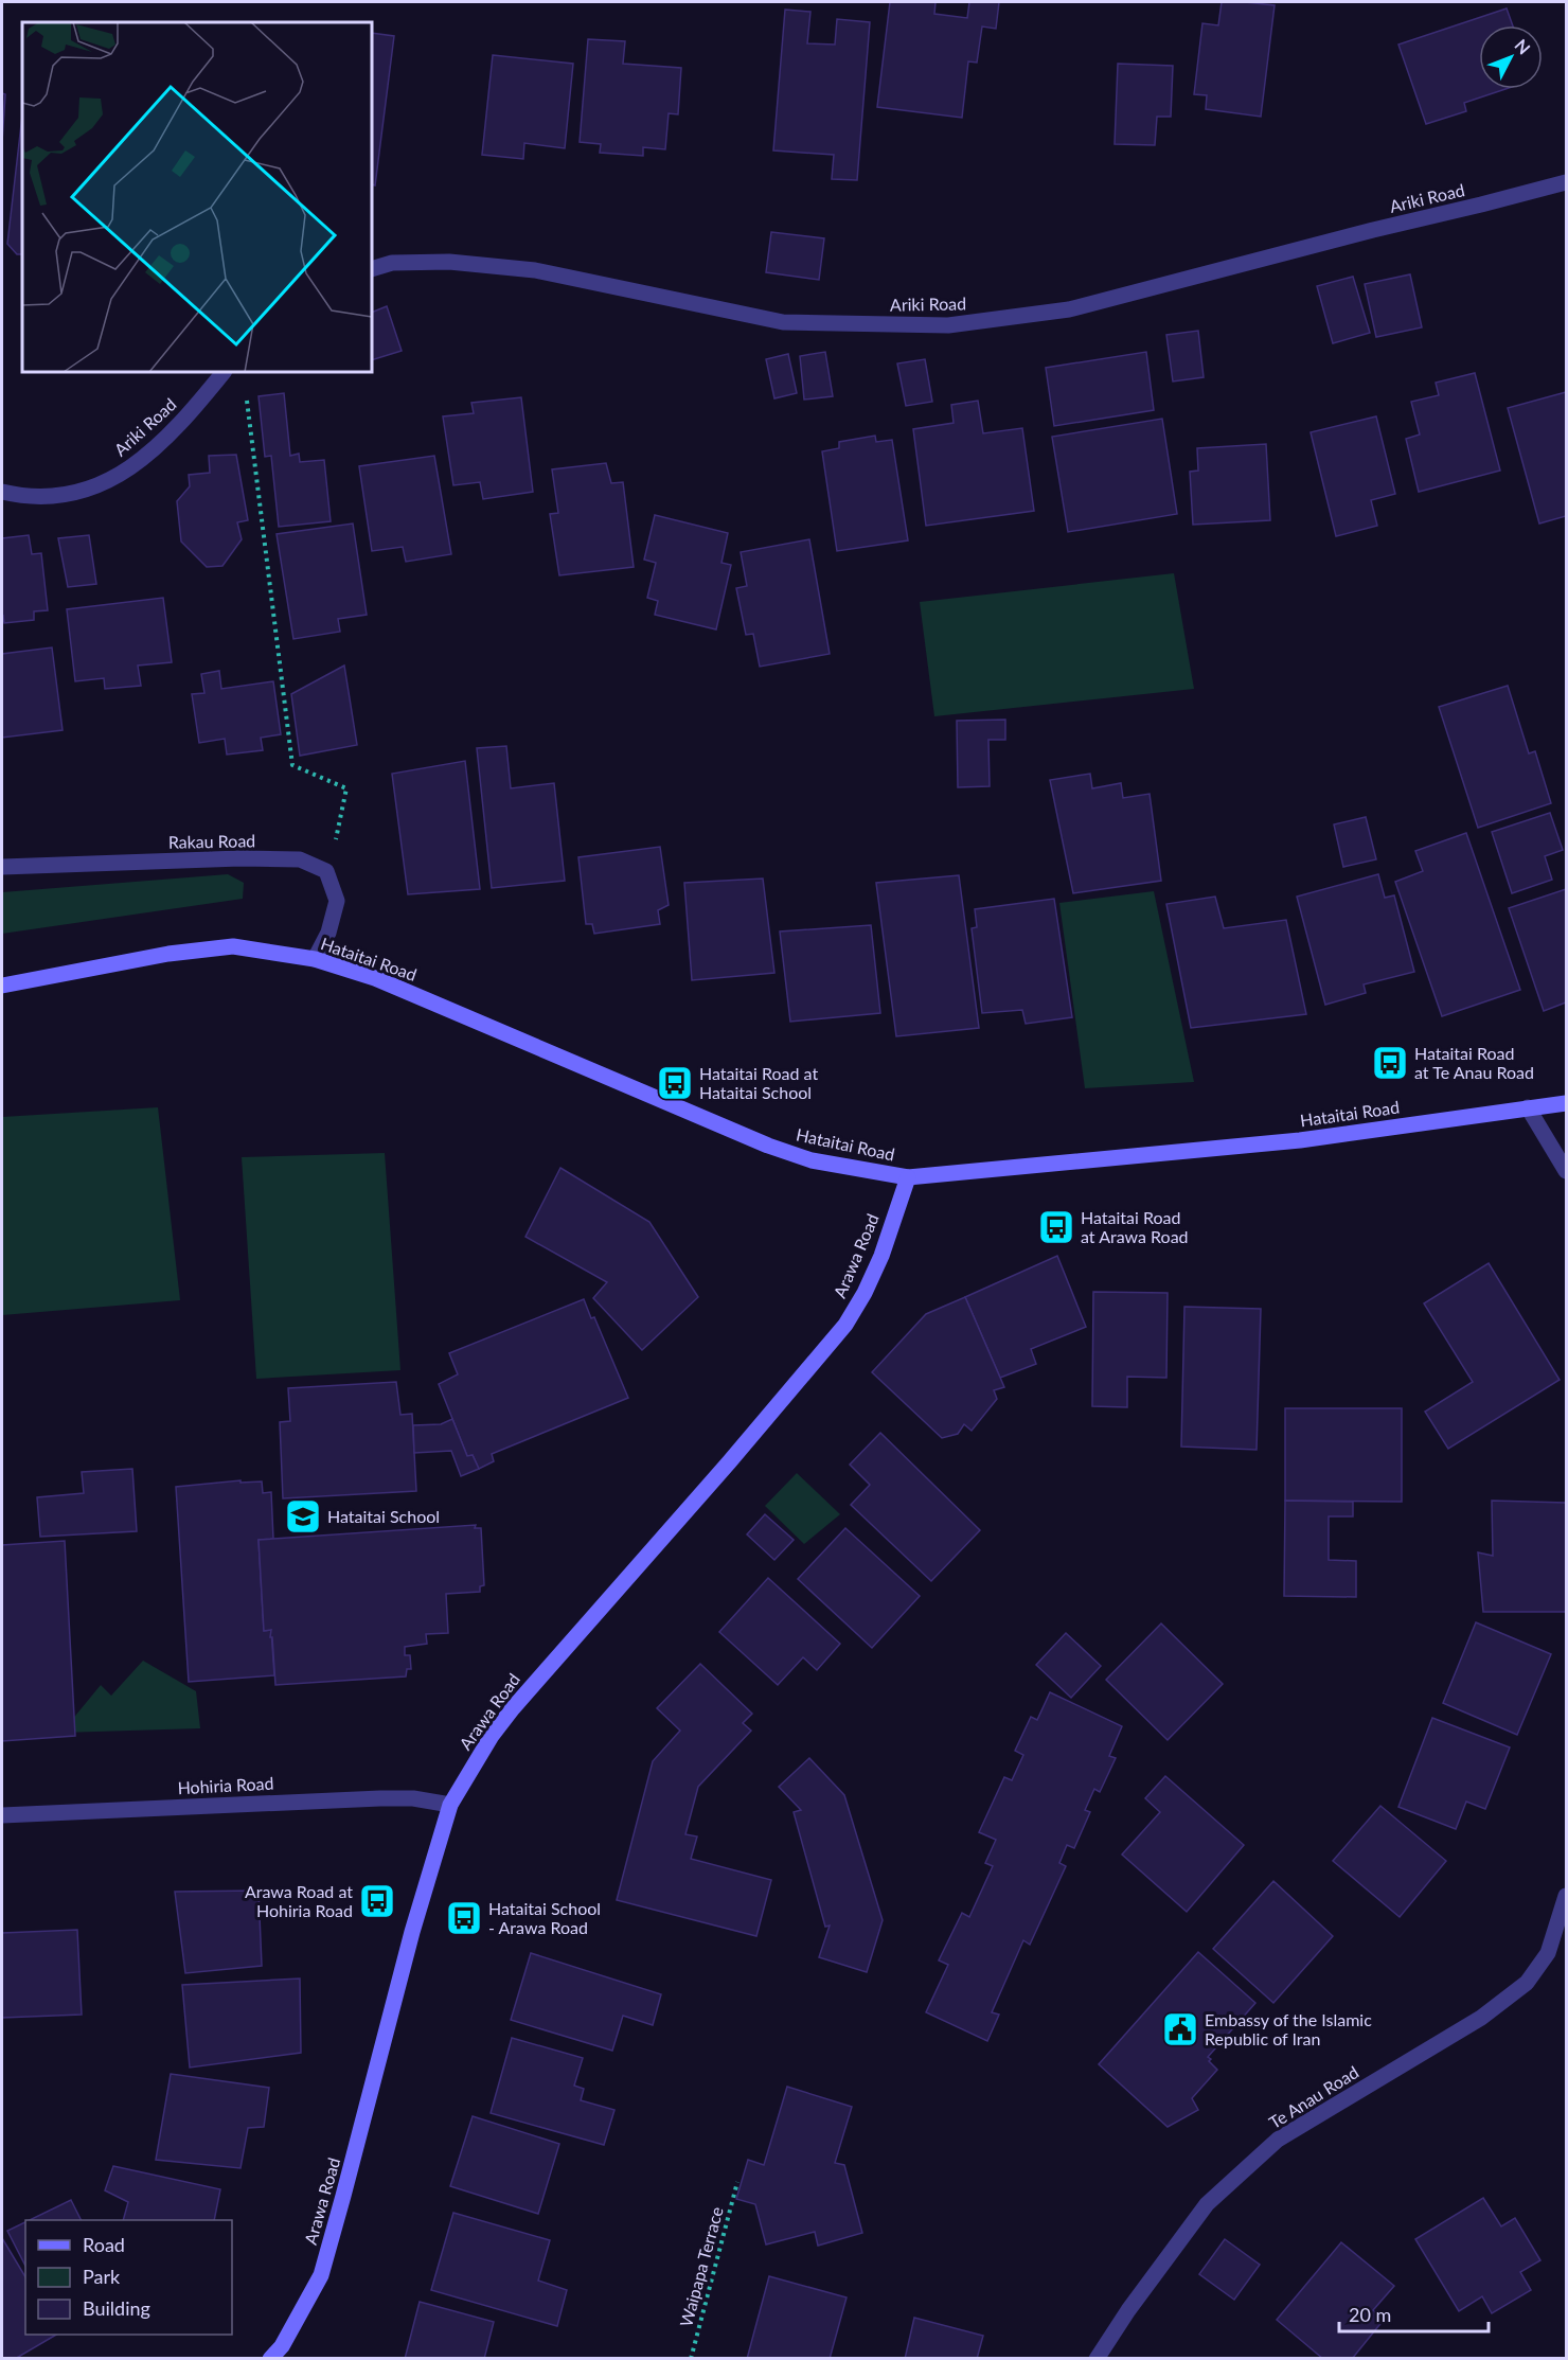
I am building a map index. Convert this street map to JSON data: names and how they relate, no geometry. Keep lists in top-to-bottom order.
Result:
{
  "streets": {
    "street": [
      "Ariki Road",
      "Rakau Road",
      "Hataitai Road",
      "Arawa Road",
      "Hohiria Road",
      "Te Anau Road"
    ],
    "path": ["Waipapa Terrace"]
  },
  "crossings": [
    ["Hataitai Road", "Arawa Road"],
    ["Arawa Road", "Hohiria Road"]
  ],
  "places": {
    "bus stop": [
      "Hataitai Road at Te Anau Road",
      "Hataitai Road at Hataitai School",
      "Hataitai Road at Arawa Road",
      "Arawa Road at Hohiria Road",
      "Hataitai School - Arawa Road"
    ],
    "school or university": ["Hataitai School"],
    "public building": ["Embassy of the Islamic Republic of Iran"]
  },
  "legend": ["Road", "Park", "Building"],
  "scale_bar": "20 m",
  "north": "top right"
}
